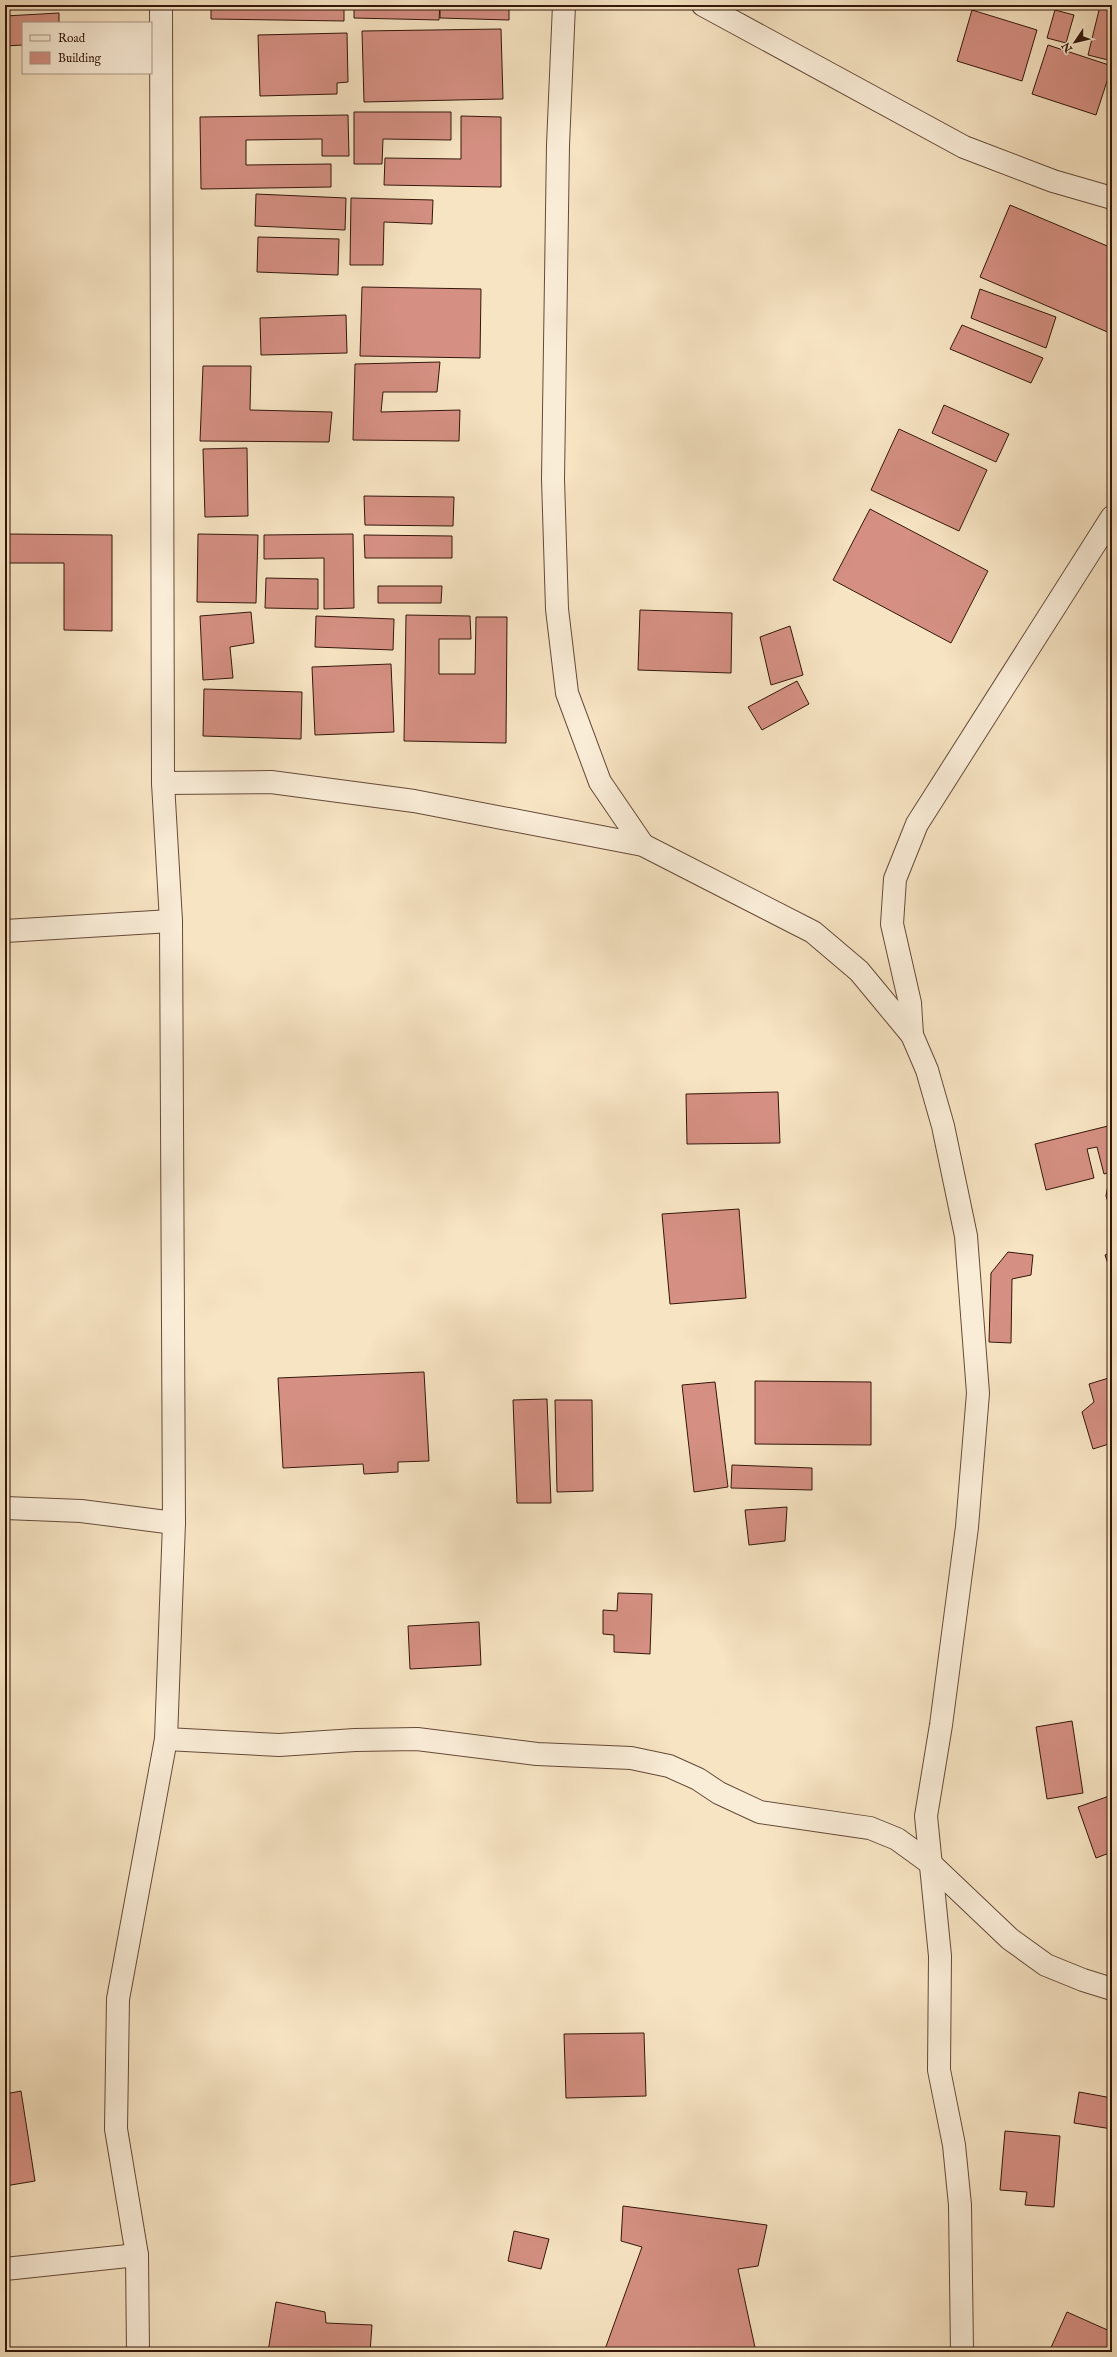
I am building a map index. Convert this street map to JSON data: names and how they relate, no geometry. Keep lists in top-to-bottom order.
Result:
{
  "legend": ["Road", "Building"],
  "north": "bottom left"
}
